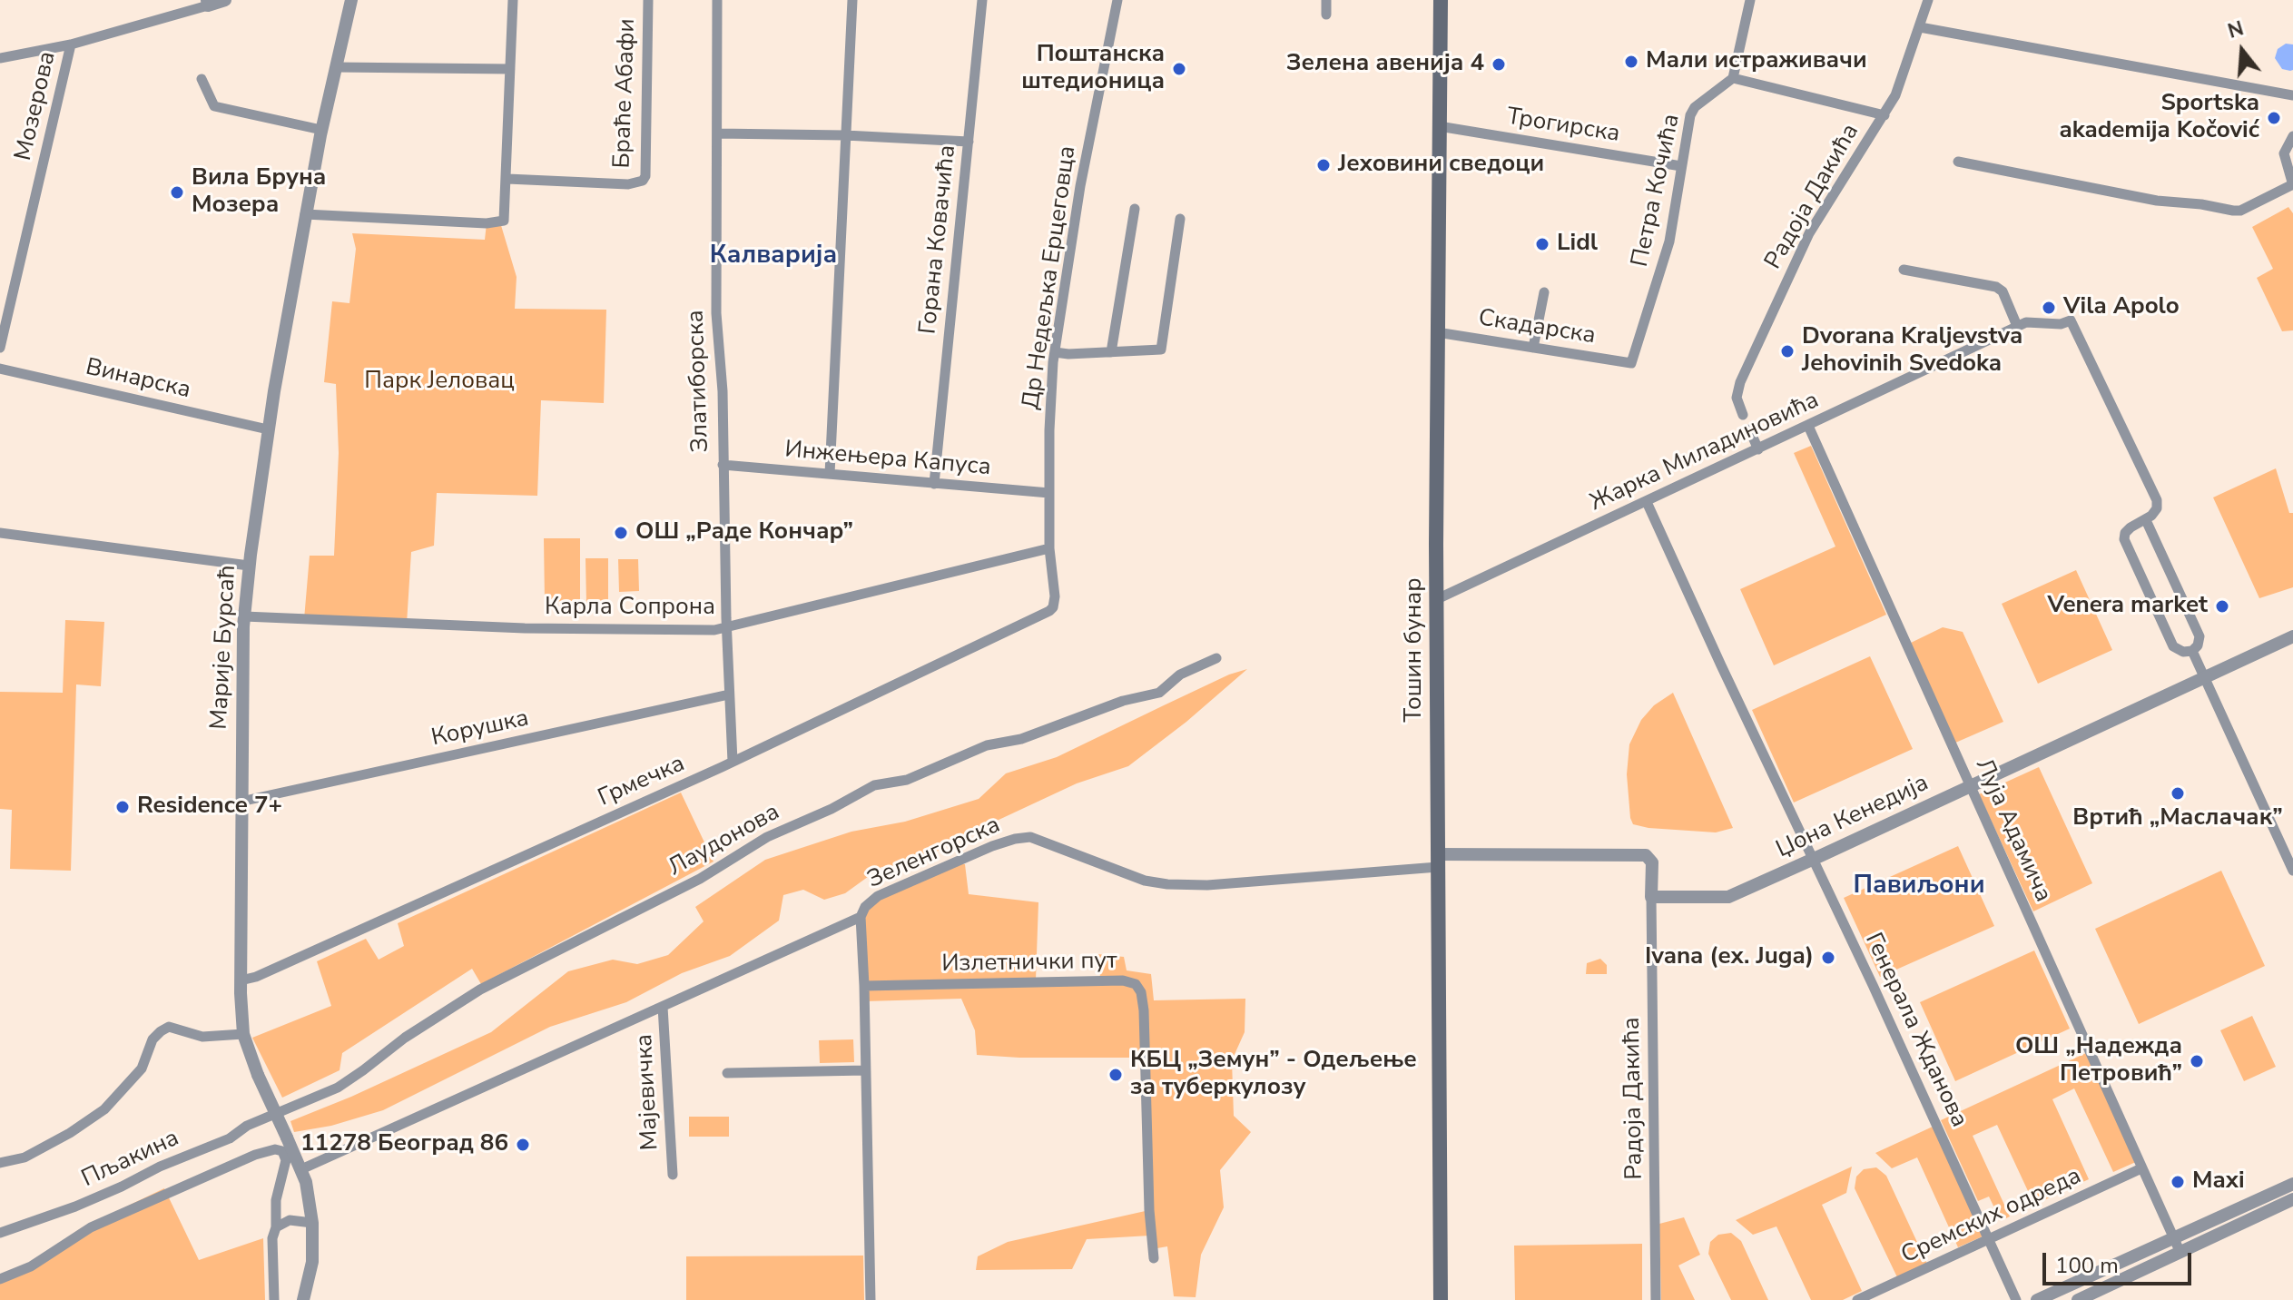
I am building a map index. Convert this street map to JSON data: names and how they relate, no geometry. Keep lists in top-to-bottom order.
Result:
{
  "streets": {
    "main road": ["Тошин бунар"],
    "street": [
      "Браће Абафи",
      "Мозерова",
      "Трогирска",
      "Петра Кочића",
      "Радоја Дакића",
      "Горана Ковачића",
      "Др Недељка Ерцеговца",
      "Скадарска",
      "Винарска",
      "Златиборска",
      "Жарка Миладиновића",
      "Инжењера Капуса",
      "Карла Сопрона",
      "Марије Бурсаћ",
      "Корушка",
      "Грмечка",
      "Џона Кенедија",
      "Луја Адамича",
      "Лаудонова",
      "Зеленгорска",
      "Излетнички пут",
      "Генерала Жданова",
      "Мајевичка",
      "Пљакина",
      "Сремских одреда"
    ]
  },
  "crossings": [
    ["Трогирска", "Петра Кочића"],
    ["Трогирска", "Тошин бунар"],
    ["Петра Кочића", "Скадарска"],
    ["Радоја Дакића", "Џона Кенедија"],
    ["Горана Ковачића", "Инжењера Капуса"],
    ["Др Недељка Ерцеговца", "Инжењера Капуса"],
    ["Др Недељка Ерцеговца", "Карла Сопрона"],
    ["Др Недељка Ерцеговца", "Грмечка"],
    ["Скадарска", "Тошин бунар"],
    ["Винарска", "Марије Бурсаћ"],
    ["Златиборска", "Инжењера Капуса"],
    ["Златиборска", "Карла Сопрона"],
    ["Златиборска", "Корушка"],
    ["Златиборска", "Грмечка"],
    ["Жарка Миладиновића", "Тошин бунар"],
    ["Жарка Миладиновића", "Луја Адамича"],
    ["Жарка Миладиновића", "Генерала Жданова"],
    ["Карла Сопрона", "Марије Бурсаћ"],
    ["Марије Бурсаћ", "Корушка"],
    ["Марије Бурсаћ", "Грмечка"],
    ["Тошин бунар", "Зеленгорска"],
    ["Џона Кенедија", "Луја Адамича"],
    ["Џона Кенедија", "Генерала Жданова"],
    ["Луја Адамича", "Сремских одреда"],
    ["Лаудонова", "Пљакина"],
    ["Зеленгорска", "Излетнички пут"],
    ["Генерала Жданова", "Сремских одреда"]
  ],
  "districts": ["Калварија", "Павиљони"],
  "parks": ["Парк Јеловац"],
  "places": [
    "Мали истраживачи",
    "Зелена авенија 4",
    "Поштанска штедионица",
    "Sportska akademija Kočović",
    "Јеховини сведоци",
    "Вила Бруна Мозера",
    "Lidl",
    "Vila Apolo",
    "Dvorana Kraljevstva Jehovinih Svedoka",
    "ОШ „Раде Кончар”",
    "Venera market",
    "Вртић „Маслачак”",
    "Residence 7+",
    "Ivana (ex. Juga)",
    "ОШ „Надежда Петровић”",
    "КБЦ „Земун” - Одељење за туберкулозу",
    "11278 Београд 86",
    "Maxi"
  ],
  "scale_bar": "100 m",
  "north": "top"
}
